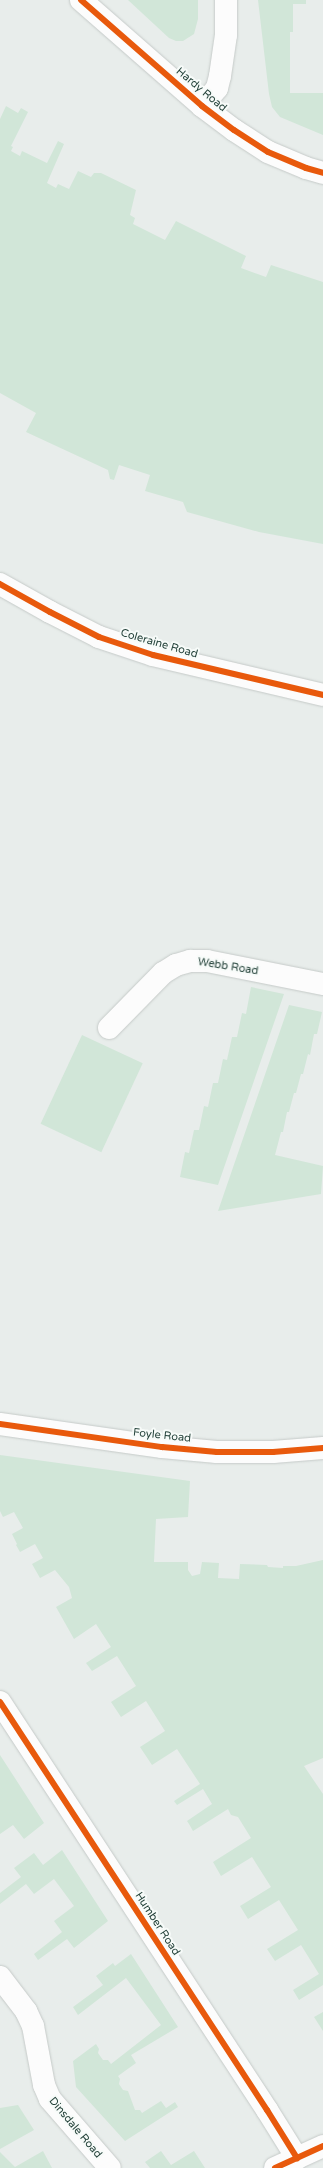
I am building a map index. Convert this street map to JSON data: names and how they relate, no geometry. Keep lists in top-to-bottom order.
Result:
{
  "streets": {
    "street": [
      "Hardy Road",
      "Coleraine Road",
      "Webb Road",
      "Foyle Road",
      "Humber Road",
      "Dinsdale Road"
    ]
  }
}
